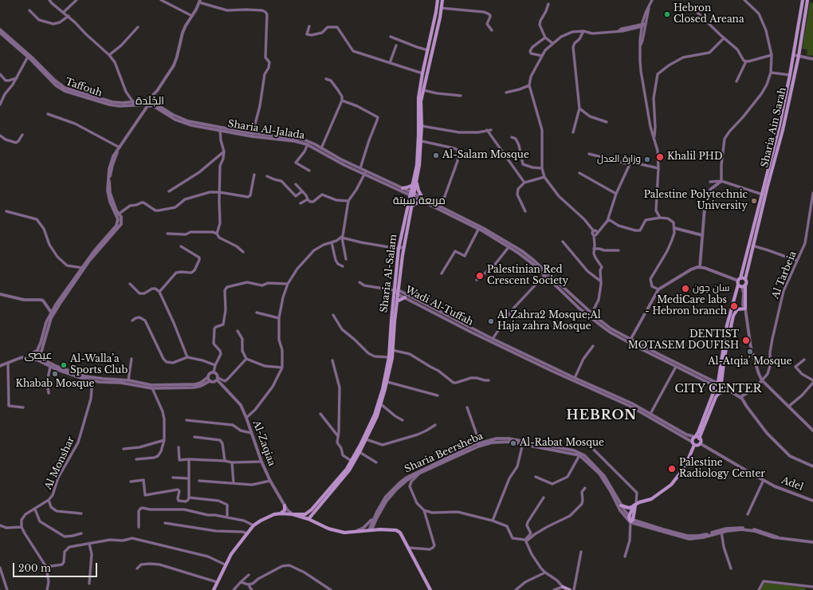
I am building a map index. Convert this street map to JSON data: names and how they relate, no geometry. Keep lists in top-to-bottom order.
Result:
{
  "streets": {
    "main road": ["Sharia Ain Sarah", "Sharia Al-Salam"],
    "street": [
      "Taffouh",
      "Sharia Al-Jalada",
      "Al Tarbeia",
      "Wadi Al-Tuffah",
      "Al-Zaqiaa",
      "Sharia Beersheba",
      "Al Monshar",
      "Adel"
    ]
  },
  "crossings": [
    ["Sharia Al-Jalada", "Sharia Al-Salam"],
    ["Sharia Al-Salam", "Wadi Al-Tuffah"],
    ["Sharia Al-Salam", "Al-Zaqiaa"],
    ["Wadi Al-Tuffah", "Adel"]
  ],
  "districts": [
    "الجًلَدة",
    "مربعة سبتة",
    "عيصى",
    "CITY CENTER",
    "HEBRON"
  ],
  "places": [
    "Hebron Closed Areana",
    "Al-Salam Mosque",
    "Khalil PHD",
    "وزارة العدل",
    "Palestine Polytechnic University",
    "Palestinian Red Crescent Society",
    "سان جون",
    "MediCare labs - Hebron branch",
    "Al Zahra2 Mosque;Al Haja zahra Mosque",
    "DENTIST MOTASEM DOUFISH",
    "Al-Atqia' Mosque",
    "Al-Walla’a Sports Club",
    "Khabab Mosque",
    "Al-Rabat Mosque",
    "Palestine Radiology Center"
  ],
  "scale_bar": "200 m"
}
